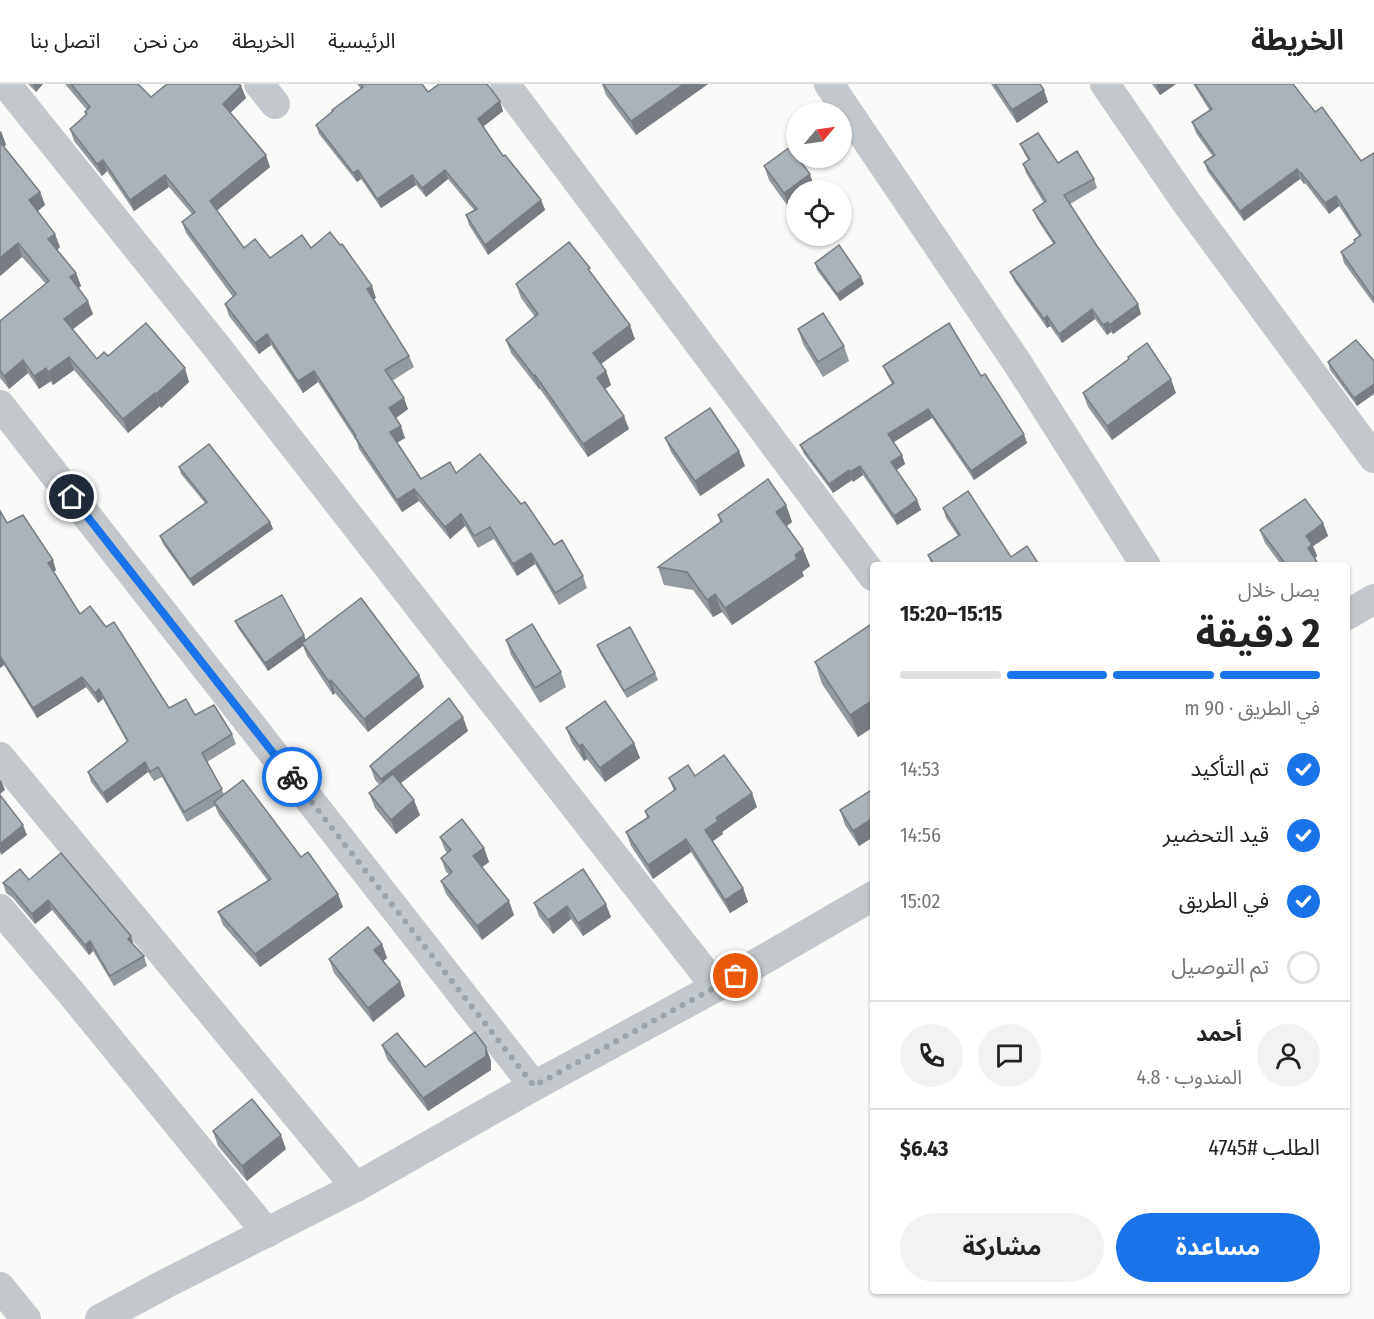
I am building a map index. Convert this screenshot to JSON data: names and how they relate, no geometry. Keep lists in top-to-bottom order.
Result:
{
  "north": "top right",
  "page": {
    "header": "الخريطة",
    "nav": [
      "الرئيسية",
      "الخريطة",
      "من نحن",
      "اتصل بنا"
    ],
    "heading": ["2 دقيقة", "يصل خلال", "15:15–15:20"],
    "panel": [
      "أحمد",
      "المندوب · 4.8",
      "الطلب #4745",
      "$6.43"
    ],
    "bar": "في الطريق · 90 m",
    "list": [
      ["تم التأكيد", "14:53"],
      ["قيد التحضير", "14:56"],
      ["في الطريق", "15:02"],
      "تم التوصيل"
    ],
    "buttons": ["مساعدة", "مشاركة"]
  }
}
